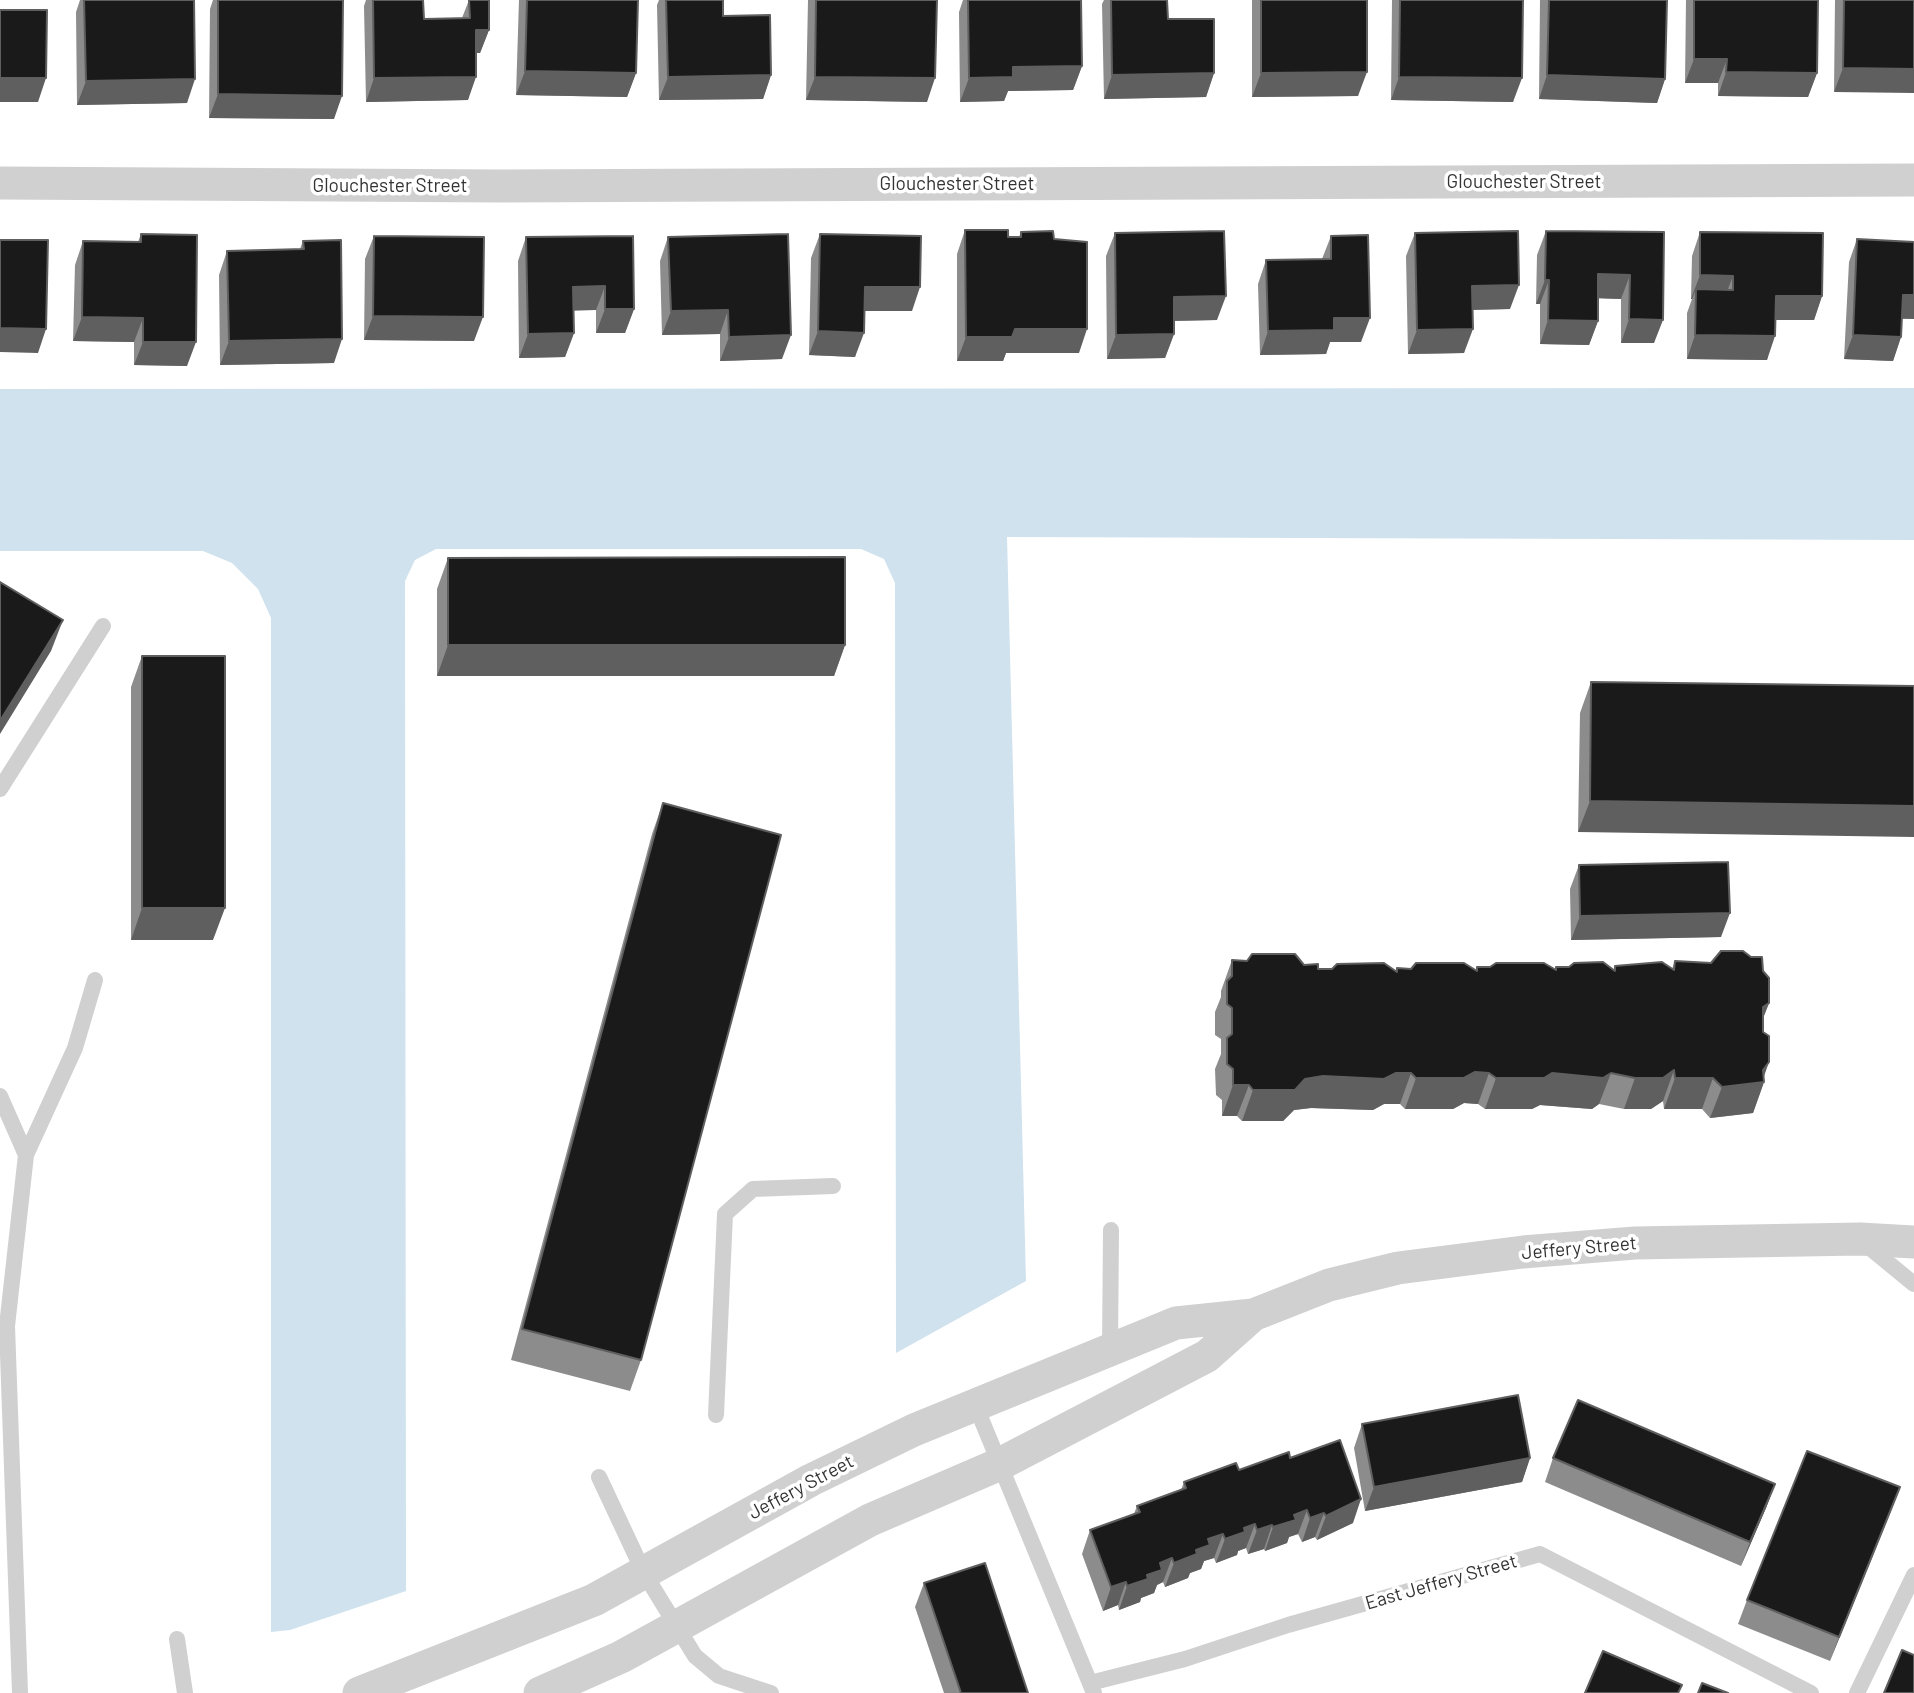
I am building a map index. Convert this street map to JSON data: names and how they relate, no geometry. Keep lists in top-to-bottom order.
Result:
{
  "streets": {
    "street": ["Glouchester Street", "Jeffery Street"],
    "lane": ["East Jeffery Street"]
  },
  "crossings": [
    ["Jeffery Street", "East Jeffery Street"]
  ]
}
